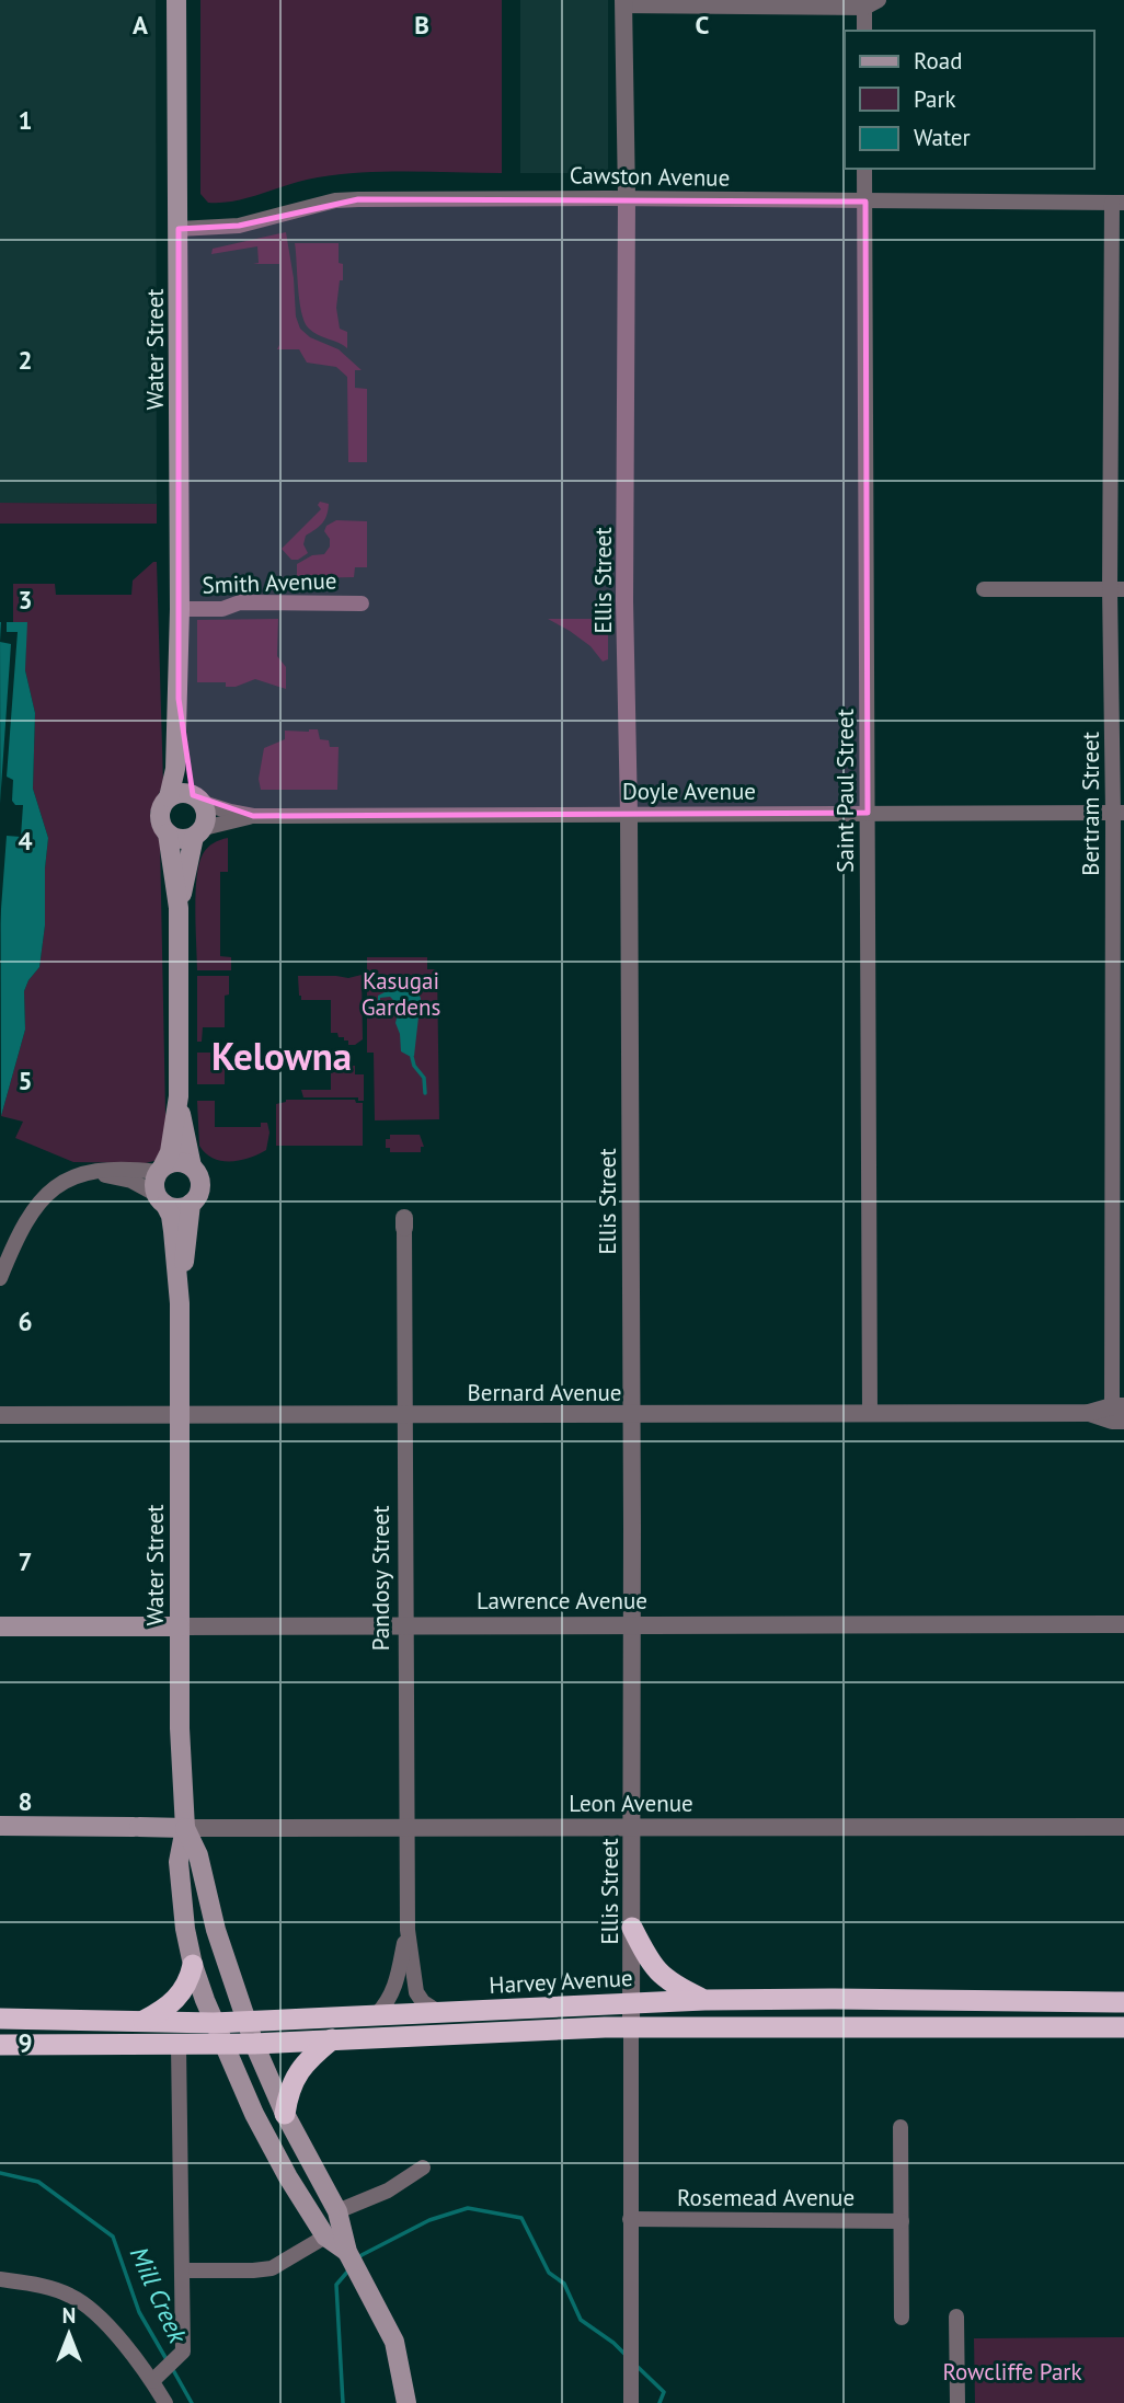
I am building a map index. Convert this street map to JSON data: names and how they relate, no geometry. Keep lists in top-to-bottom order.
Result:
{
  "streets": {
    "highway": ["Harvey Avenue"],
    "main road": ["Water Street", "Lawrence Avenue", "Leon Avenue"],
    "street": [
      "Cawston Avenue",
      "Ellis Street",
      "Smith Avenue",
      "Doyle Avenue",
      "Saint Paul Street",
      "Bertram Street",
      "Bernard Avenue",
      "Pandosy Street",
      "Rosemead Avenue"
    ]
  },
  "crossings": [
    ["Cawston Avenue", "Water Street"],
    ["Cawston Avenue", "Ellis Street"],
    ["Cawston Avenue", "Saint Paul Street"],
    ["Cawston Avenue", "Bertram Street"],
    ["Water Street", "Smith Avenue"],
    ["Water Street", "Doyle Avenue"],
    ["Water Street", "Bernard Avenue"],
    ["Water Street", "Lawrence Avenue"],
    ["Water Street", "Leon Avenue"],
    ["Water Street", "Harvey Avenue"],
    ["Ellis Street", "Doyle Avenue"],
    ["Ellis Street", "Bernard Avenue"],
    ["Ellis Street", "Lawrence Avenue"],
    ["Ellis Street", "Leon Avenue"],
    ["Ellis Street", "Harvey Avenue"],
    ["Ellis Street", "Rosemead Avenue"],
    ["Doyle Avenue", "Saint Paul Street"],
    ["Doyle Avenue", "Bertram Street"],
    ["Saint Paul Street", "Bernard Avenue"],
    ["Bertram Street", "Bernard Avenue"],
    ["Bernard Avenue", "Pandosy Street"],
    ["Pandosy Street", "Lawrence Avenue"],
    ["Pandosy Street", "Leon Avenue"],
    ["Pandosy Street", "Harvey Avenue"]
  ],
  "districts": ["Kelowna"],
  "water": ["Mill Creek"],
  "parks": ["Kasugai Gardens", "Rowcliffe Park"],
  "legend": ["Road", "Park", "Water"],
  "north": "top",
  "grid": {
    "columns": ["A", "B", "C"],
    "rows": [
      "1",
      "2",
      "3",
      "4",
      "5",
      "6",
      "7",
      "8",
      "9"
    ]
  }
}
